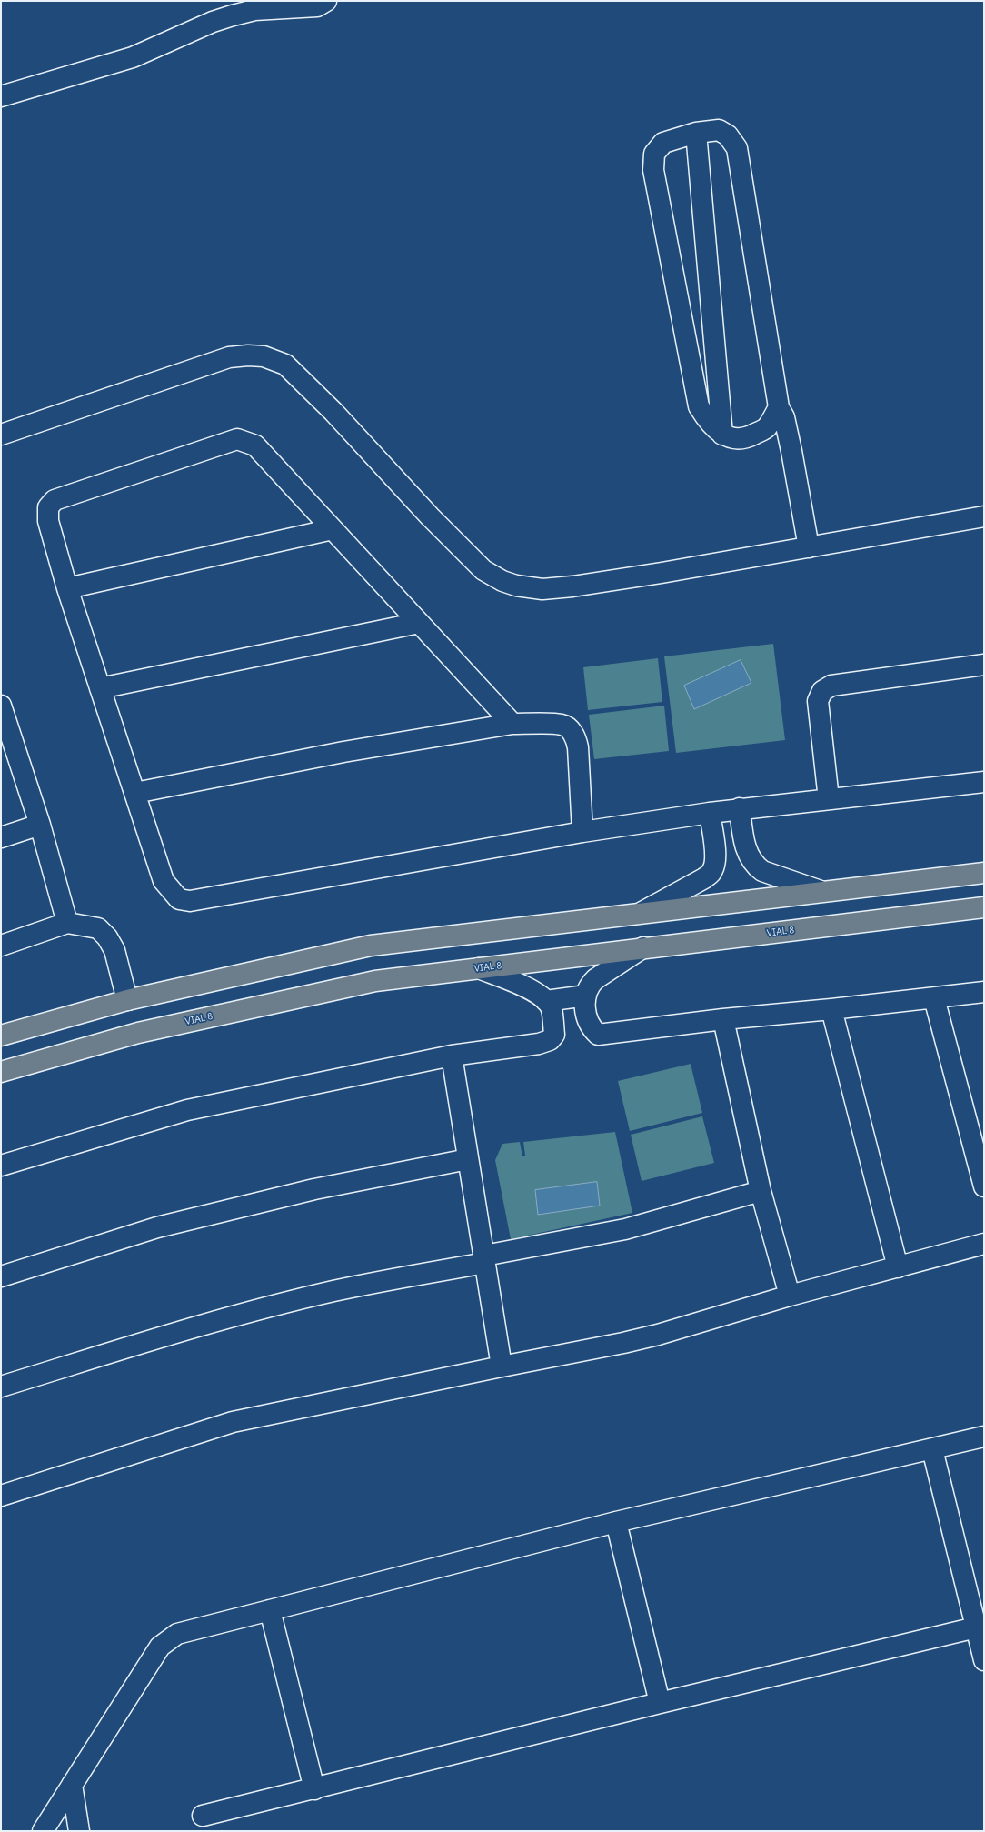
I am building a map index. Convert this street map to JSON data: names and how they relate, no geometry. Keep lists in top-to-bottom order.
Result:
{
  "streets": {
    "main road": ["VIAL 8"]
  }
}
